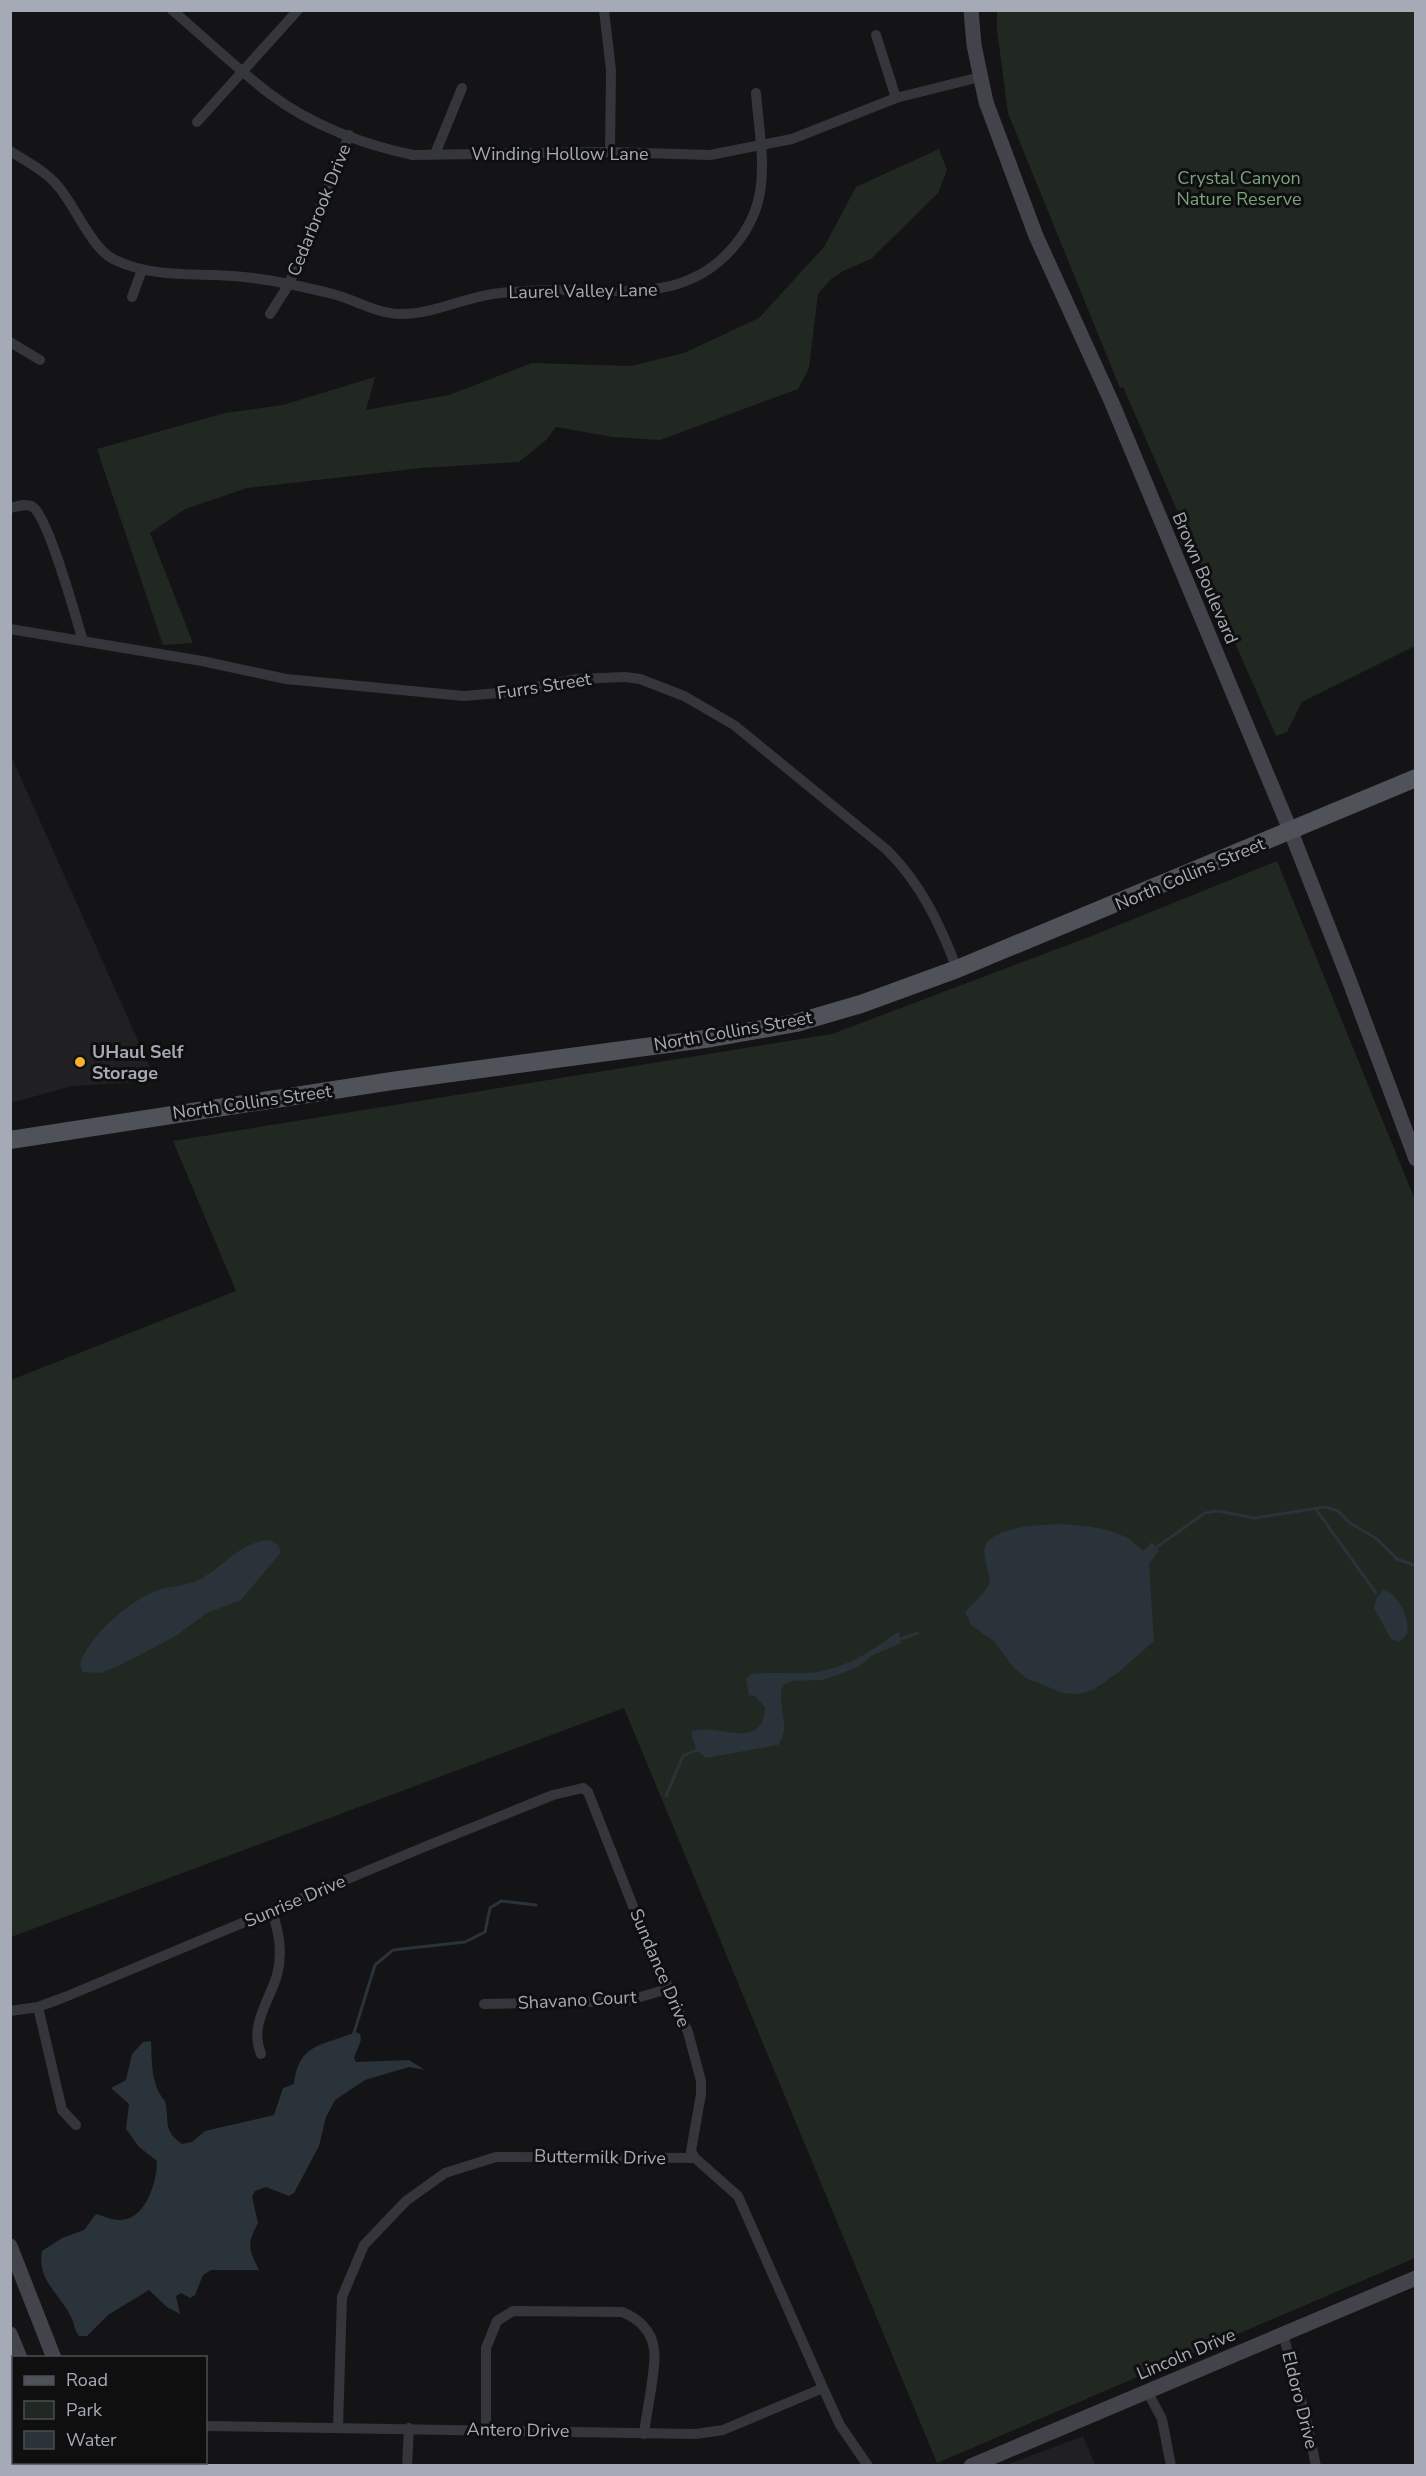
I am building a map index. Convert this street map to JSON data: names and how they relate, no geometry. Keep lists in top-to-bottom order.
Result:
{
  "streets": {
    "main road": ["North Collins Street"],
    "street": [
      "Winding Hollow Lane",
      "Cedarbrook Drive",
      "Laurel Valley Lane",
      "Brown Boulevard",
      "Furrs Street",
      "Sunrise Drive",
      "Sundance Drive",
      "Shavano Court",
      "Buttermilk Drive",
      "Lincoln Drive",
      "Eldoro Drive",
      "Antero Drive"
    ]
  },
  "crossings": [
    ["Winding Hollow Lane", "Cedarbrook Drive"],
    ["Winding Hollow Lane", "Laurel Valley Lane"],
    ["Winding Hollow Lane", "Brown Boulevard"],
    ["Cedarbrook Drive", "Laurel Valley Lane"],
    ["Brown Boulevard", "North Collins Street"],
    ["Furrs Street", "North Collins Street"],
    ["Sunrise Drive", "Sundance Drive"],
    ["Sundance Drive", "Shavano Court"],
    ["Sundance Drive", "Buttermilk Drive"],
    ["Buttermilk Drive", "Antero Drive"],
    ["Lincoln Drive", "Eldoro Drive"]
  ],
  "parks": ["Crystal Canyon Nature Reserve"],
  "places": ["UHaul Self Storage"],
  "legend": ["Road", "Park", "Water"]
}
